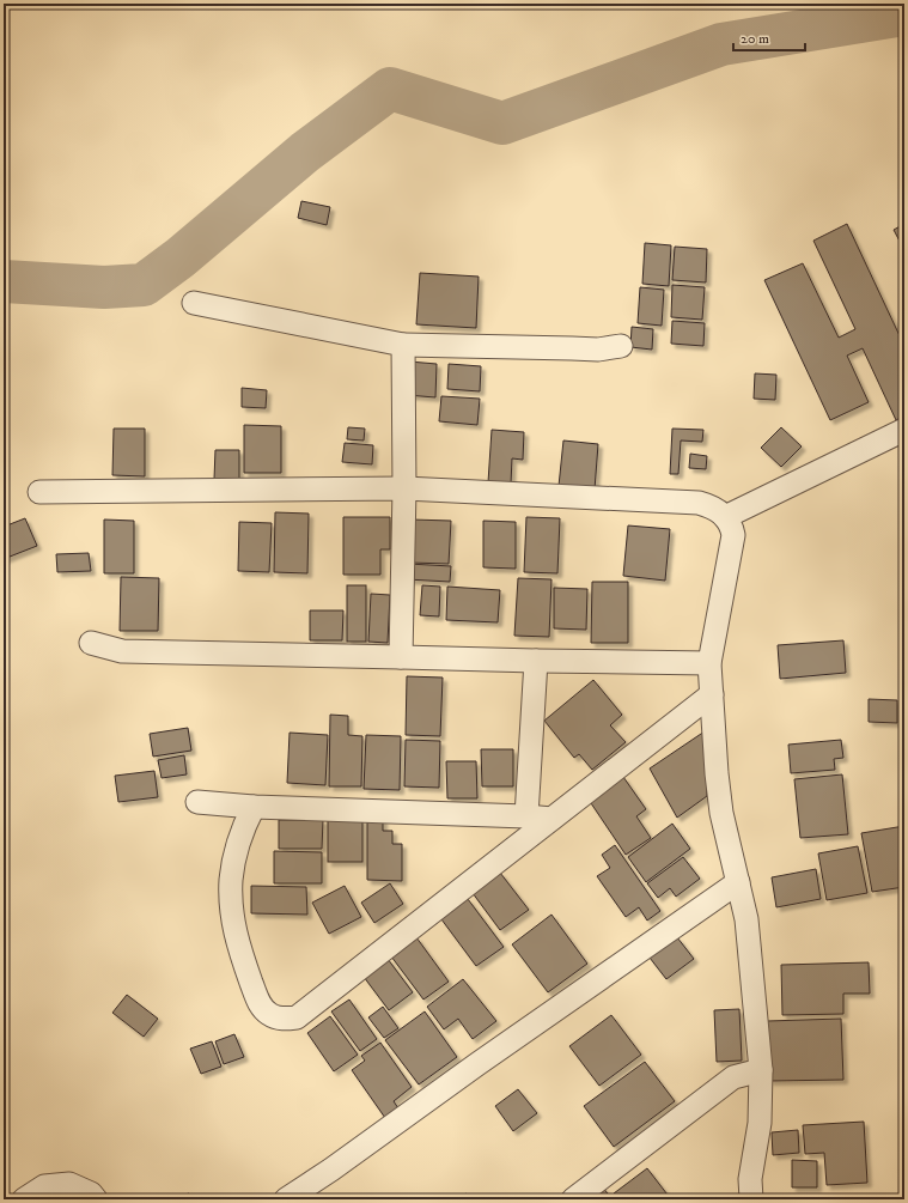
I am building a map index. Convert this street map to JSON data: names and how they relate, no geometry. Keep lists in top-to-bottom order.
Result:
{
  "scale_bar": "20 m"
}
